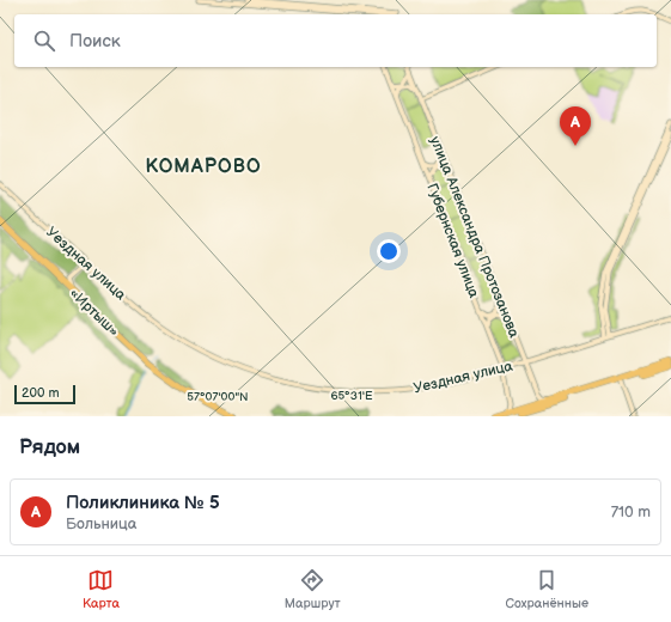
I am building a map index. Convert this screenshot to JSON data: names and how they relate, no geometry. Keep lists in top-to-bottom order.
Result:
{
  "streets": {
    "highway": ["«Иртыш»"],
    "street": ["улица Александра Протозанова", "Губернская улица", "Уездная улица"]
  },
  "crossings": [
    ["улица Александра Протозанова", "Уездная улица"],
    ["Губернская улица", "Уездная улица"]
  ],
  "districts": ["КОМАРОВО"],
  "scale_bar": "200 m",
  "page": {
    "search": "Поиск",
    "pins": "A",
    "scale": "200 m",
    "heading": "Рядом",
    "list": [
      {
        "mark": "A",
        "name": "Поликлиника № 5",
        "note": "Больница",
        "value": "710 m"
      }
    ],
    "nav": ["Карта", "Маршрут", "Сохранённые"]
  },
  "coordinates": ["65°31'E", "57°07'00\"N"]
}
